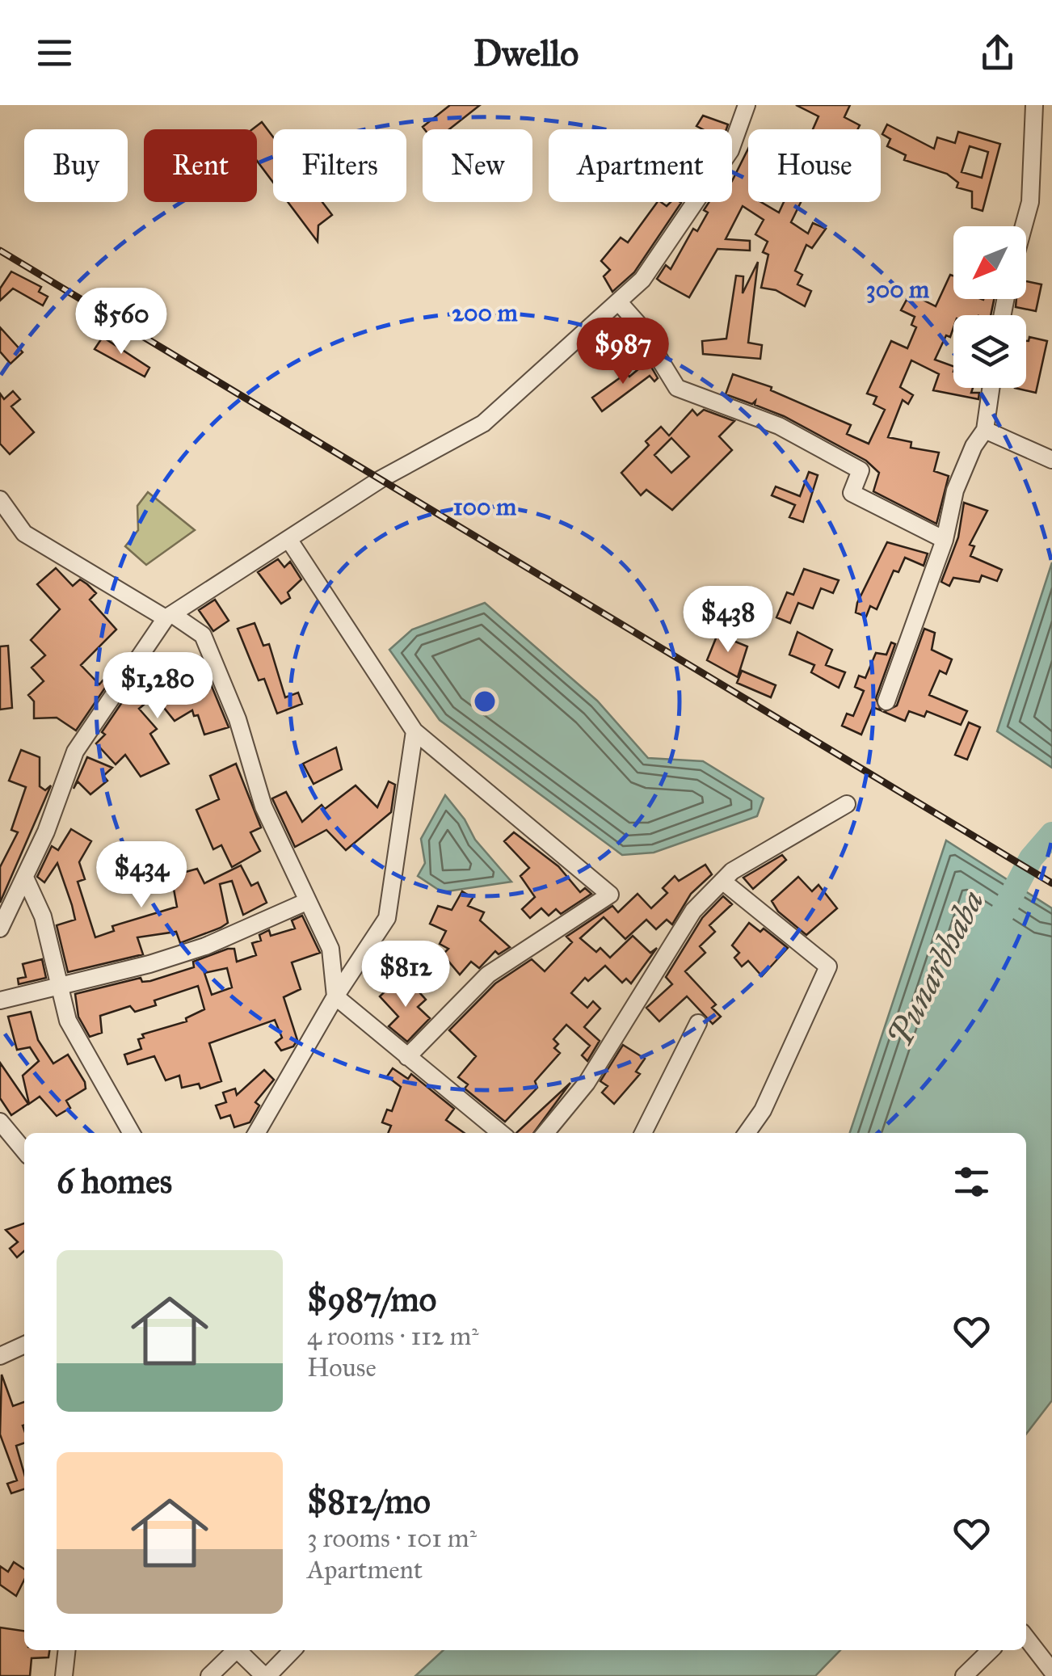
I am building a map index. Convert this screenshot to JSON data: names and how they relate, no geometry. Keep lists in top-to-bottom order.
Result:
{
  "water": ["Punarbhaba"],
  "north": "bottom left",
  "page": {
    "header": "Dwello",
    "chip": [
      "Buy",
      "Rent",
      "Filters",
      "New",
      "Apartment",
      "House"
    ],
    "price": [
      "$560",
      "$987",
      "$438",
      "$1,280",
      "$434",
      "$812"
    ],
    "heading": "6 homes",
    "list": [
      {
        "name": "$987/mo",
        "note": "4 rooms · 112 m² · House"
      },
      {
        "name": "$812/mo",
        "note": "3 rooms · 101 m² · Apartment"
      }
    ]
  },
  "rings": ["300 m", "200 m", "100 m"]
}
